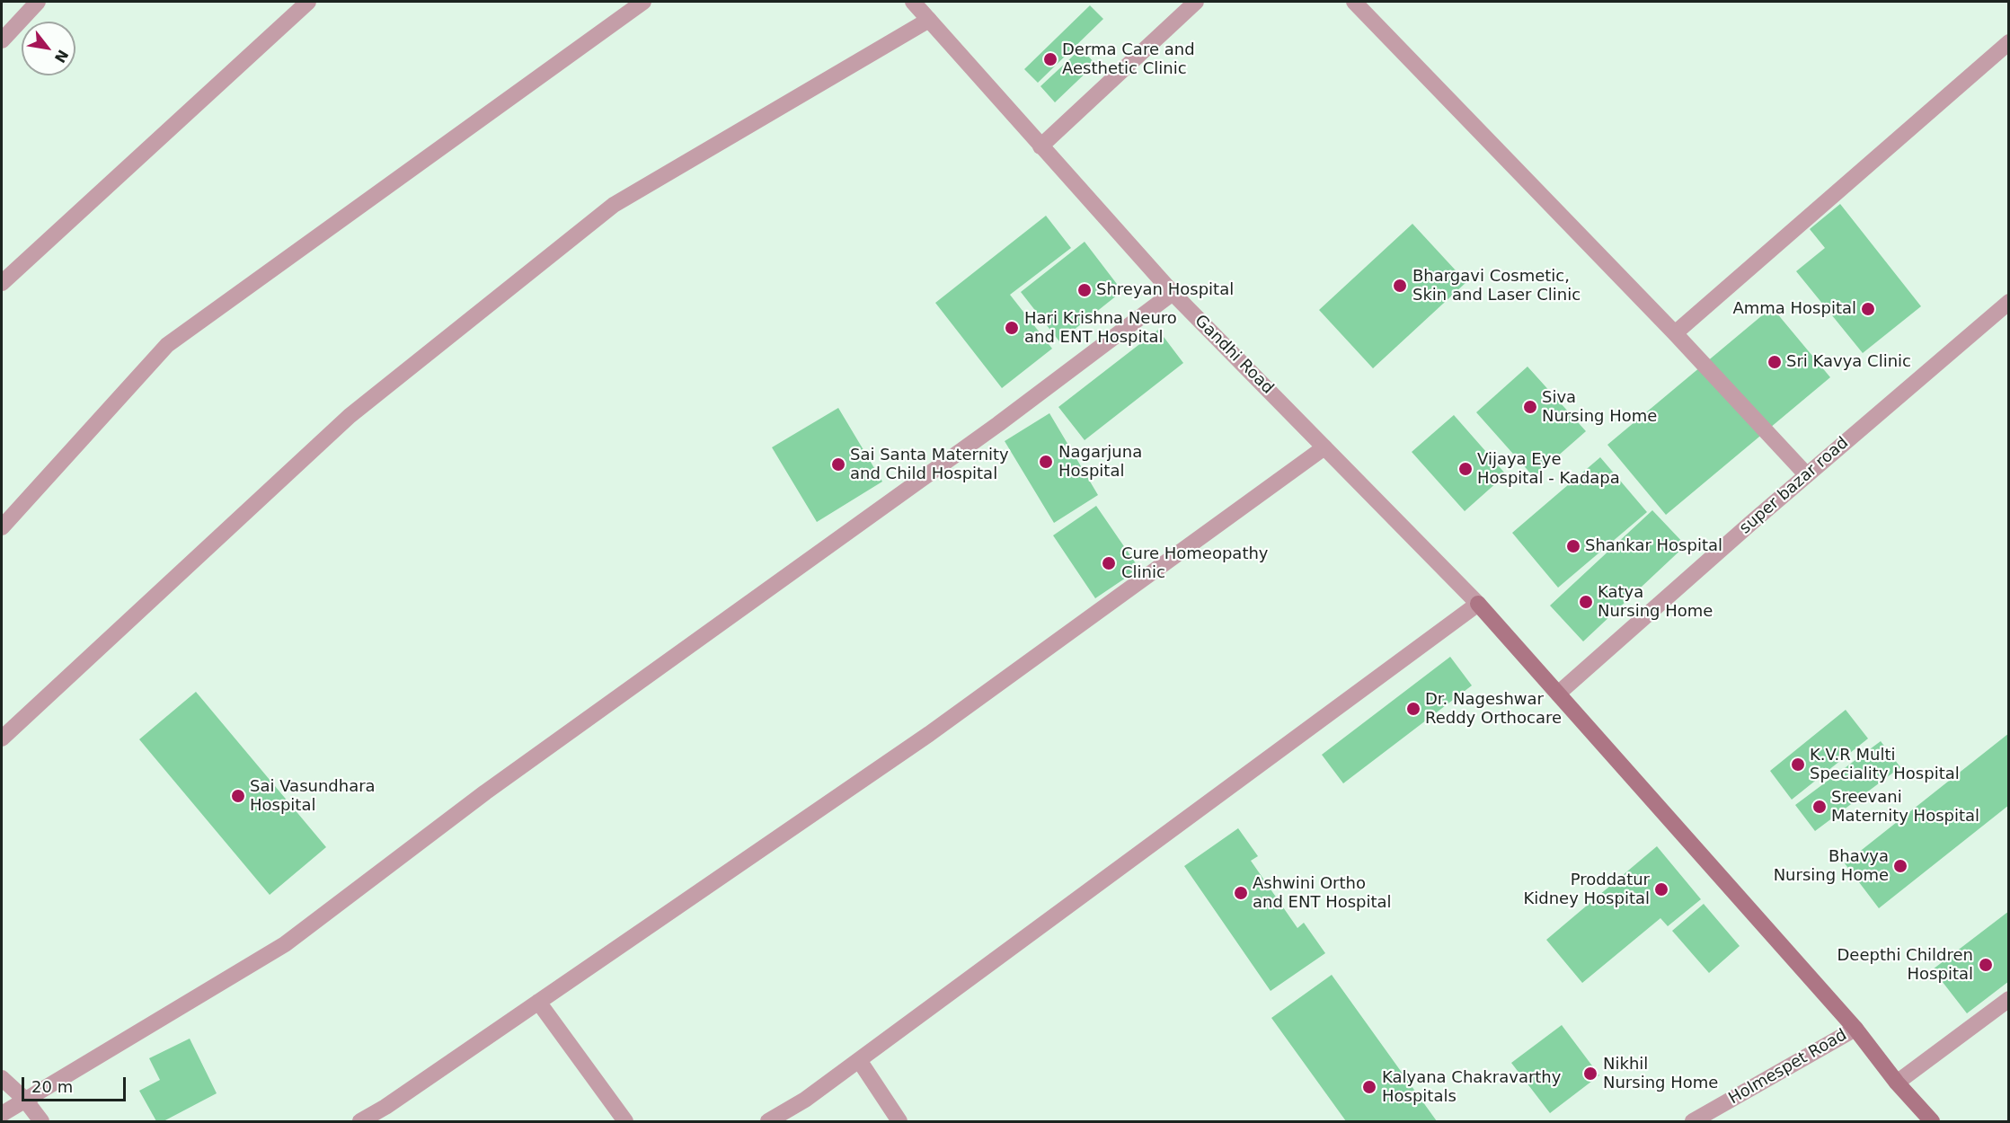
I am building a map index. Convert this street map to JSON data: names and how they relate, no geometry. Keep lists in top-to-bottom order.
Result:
{
  "streets": {
    "street": ["Gandhi Road", "super bazar road", "Holmespet Road"]
  },
  "places": [
    "Derma Care and Aesthetic Clinic",
    "Bhargavi Cosmetic, Skin and Laser Clinic",
    "Shreyan Hospital",
    "Amma Hospital",
    "Hari Krishna Neuro and ENT Hospital",
    "Sri Kavya Clinic",
    "Siva Nursing Home",
    "Nagarjuna Hospital",
    "Sai Santa Maternity and Child Hospital",
    "Vijaya Eye Hospital - Kadapa",
    "Shankar Hospital",
    "Cure Homeopathy Clinic",
    "Katya Nursing Home",
    "Dr. Nageshwar Reddy Orthocare",
    "K.V.R Multi Speciality Hospital",
    "Sai Vasundhara Hospital",
    "Sreevani Maternity Hospital",
    "Bhavya Nursing Home",
    "Proddatur Kidney Hospital",
    "Ashwini Ortho and ENT Hospital",
    "Deepthi Children Hospital",
    "Nikhil Nursing Home",
    "Kalyana Chakravarthy Hospitals"
  ],
  "scale_bar": "20 m",
  "north": "bottom right"
}
